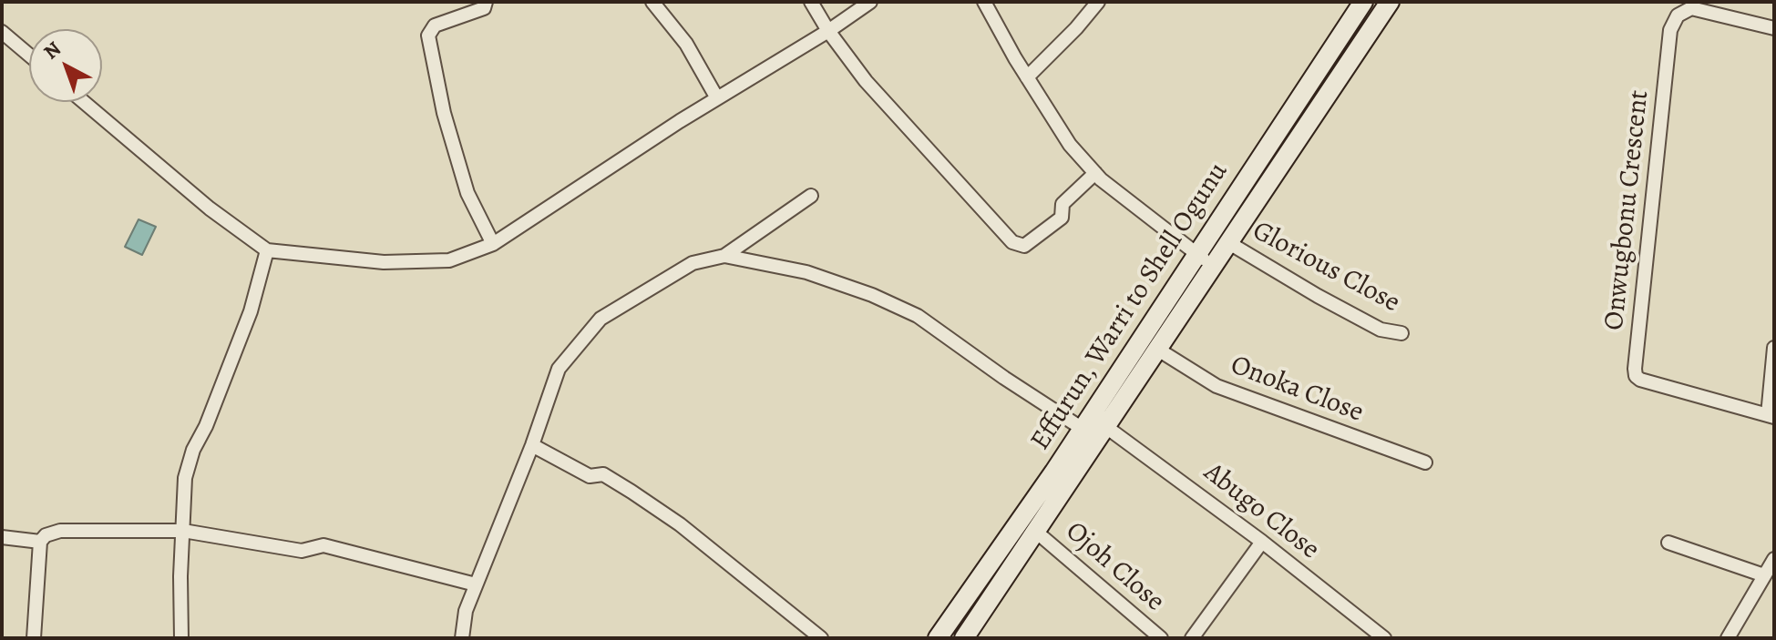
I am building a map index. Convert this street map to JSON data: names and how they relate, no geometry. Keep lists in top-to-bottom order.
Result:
{
  "streets": {
    "main road": ["Effurun, Warri to Shell Ogunu"],
    "street": [
      "Onwugbonu Crescent",
      "Glorious Close",
      "Onoka Close",
      "Abugo Close",
      "Ojoh Close"
    ]
  },
  "crossings": [
    ["Glorious Close", "Effurun, Warri to Shell Ogunu"],
    ["Effurun, Warri to Shell Ogunu", "Onoka Close"],
    ["Effurun, Warri to Shell Ogunu", "Abugo Close"],
    ["Effurun, Warri to Shell Ogunu", "Ojoh Close"]
  ],
  "north": "top left"
}
